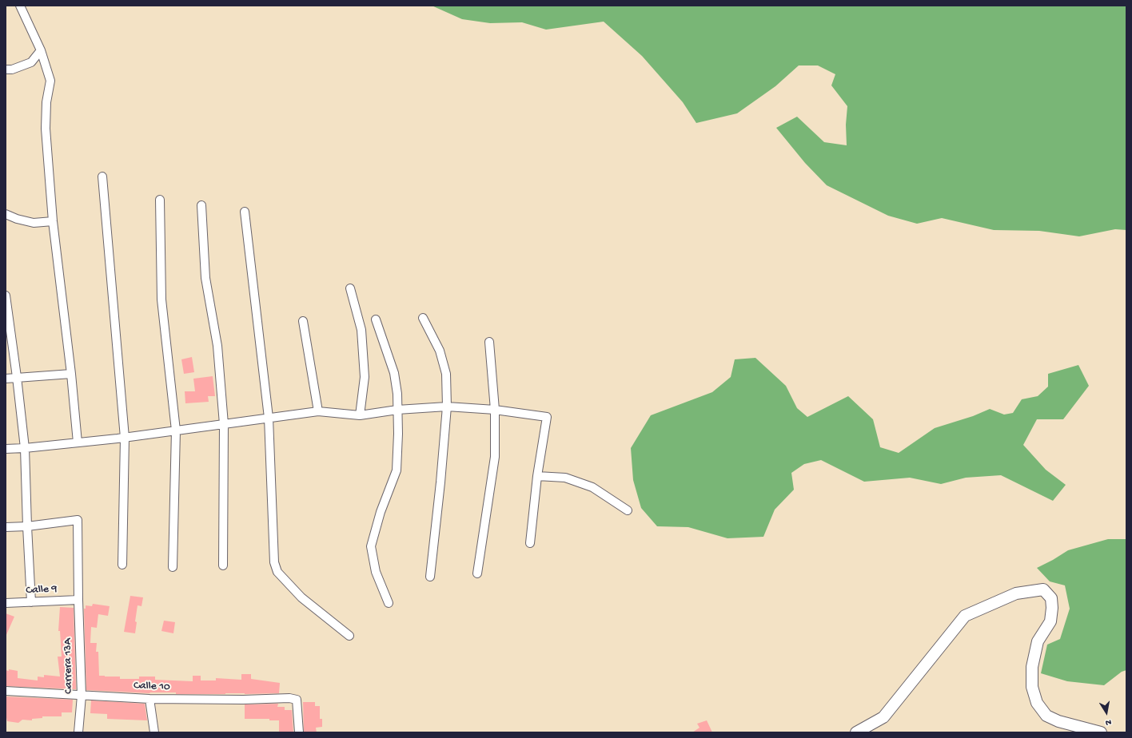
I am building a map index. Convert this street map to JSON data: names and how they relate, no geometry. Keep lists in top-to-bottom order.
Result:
{
  "streets": {
    "street": ["Calle 9", "Carrera 13A", "Calle 10"]
  },
  "crossings": [
    ["Calle 9", "Carrera 13A"],
    ["Carrera 13A", "Calle 10"]
  ],
  "north": "bottom"
}
